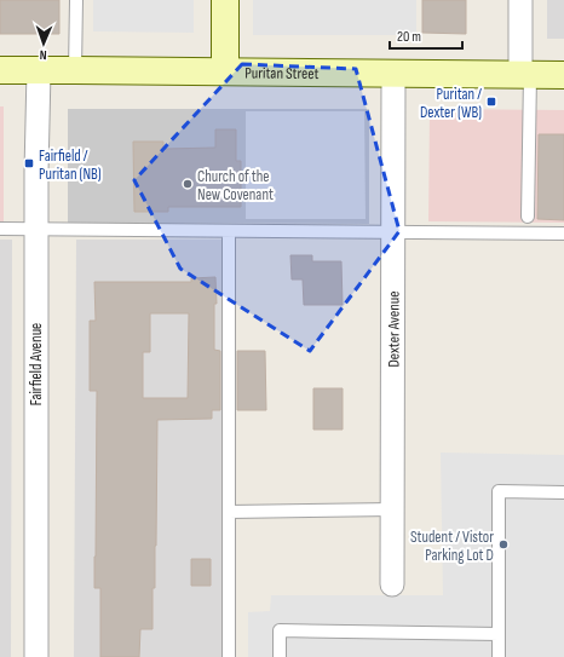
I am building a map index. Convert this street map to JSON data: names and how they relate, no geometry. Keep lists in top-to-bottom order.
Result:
{
  "streets": {
    "street": ["Puritan Street", "Dexter Avenue", "Fairfield Avenue"]
  },
  "crossings": [
    ["Puritan Street", "Dexter Avenue"],
    ["Puritan Street", "Fairfield Avenue"]
  ],
  "places": {
    "transit": ["Puritan / Dexter (WB)", "Fairfield / Puritan (NB)"],
    "other": ["Church of the New Covenant", "Student / Vistor Parking Lot D"]
  },
  "scale_bar": "20 m",
  "north": "bottom"
}
